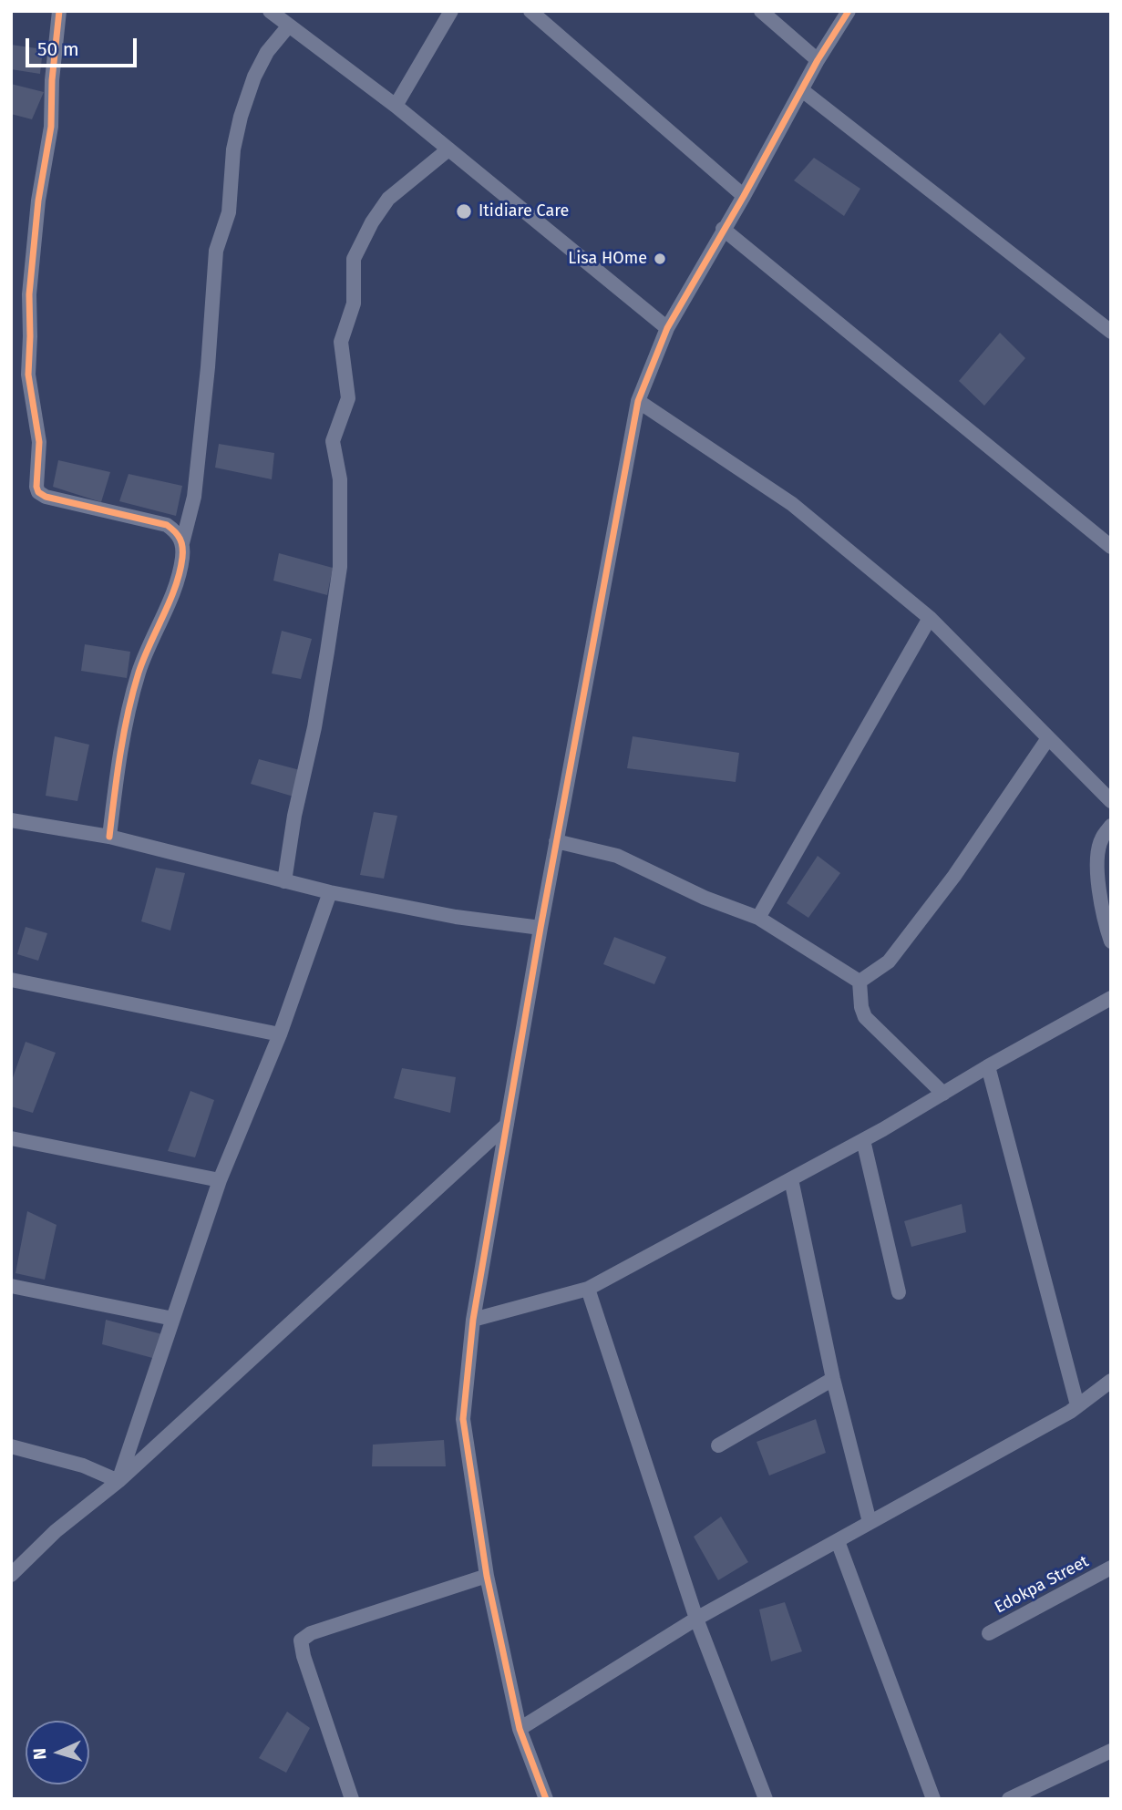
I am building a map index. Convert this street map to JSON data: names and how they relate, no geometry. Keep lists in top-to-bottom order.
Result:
{
  "streets": {
    "street": ["Edokpa Street"]
  },
  "places": ["Itidiare Care", "Lisa HOme"],
  "scale_bar": "50 m",
  "north": "left"
}
